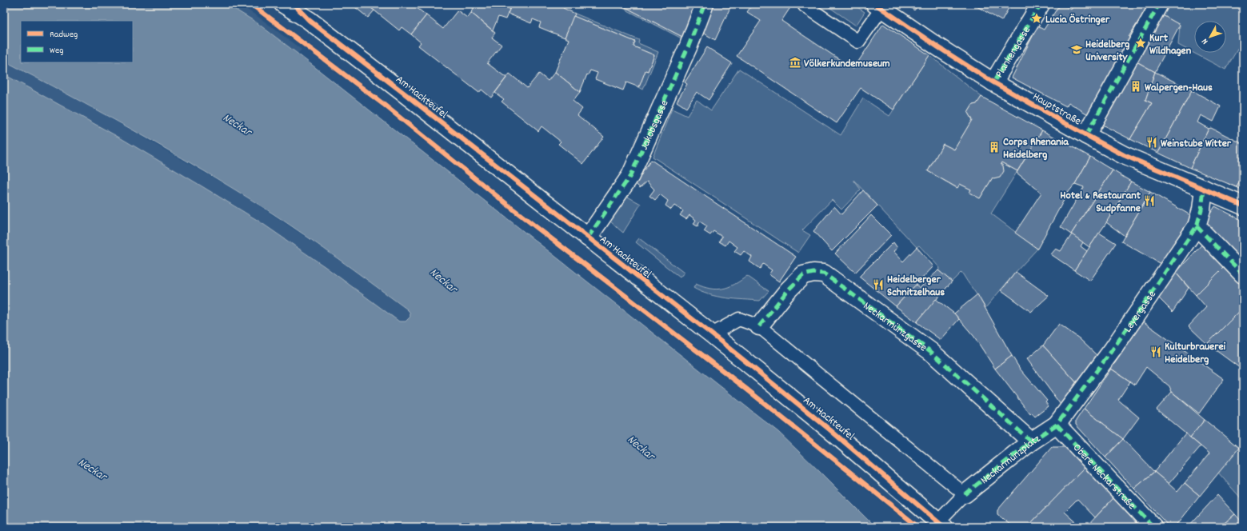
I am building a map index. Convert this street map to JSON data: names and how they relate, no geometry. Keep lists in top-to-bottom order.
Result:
{
  "streets": {
    "street": [
      "Plankengasse",
      "Am Hackteufel",
      "Hauptstraße",
      "Jakobsgasse",
      "Leyergasse",
      "Neckarmünzgasse",
      "Neckarmünzplatz",
      "Obere Neckarstraße"
    ]
  },
  "crossings": [
    ["Plankengasse", "Hauptstraße"],
    ["Am Hackteufel", "Jakobsgasse"],
    ["Hauptstraße", "Leyergasse"],
    ["Leyergasse", "Neckarmünzplatz"],
    ["Leyergasse", "Obere Neckarstraße"],
    ["Neckarmünzgasse", "Neckarmünzplatz"],
    ["Neckarmünzplatz", "Obere Neckarstraße"]
  ],
  "water": ["Neckar"],
  "places": {
    "place": ["Lucia Östringer", "Kurt Wildhagen"],
    "school or university": ["Heidelberg University"],
    "museum": ["Völkerkundemuseum"],
    "building": ["Walpergen-Haus", "Corps Rhenania Heidelberg"],
    "restaurant": [
      "Weinstube Witter",
      "Hotel & Restaurant Sudpfanne",
      "Heidelberger Schnitzelhaus",
      "Kulturbrauerei Heidelberg"
    ]
  },
  "legend": ["Radweg", "Weg"],
  "north": "bottom left"
}
